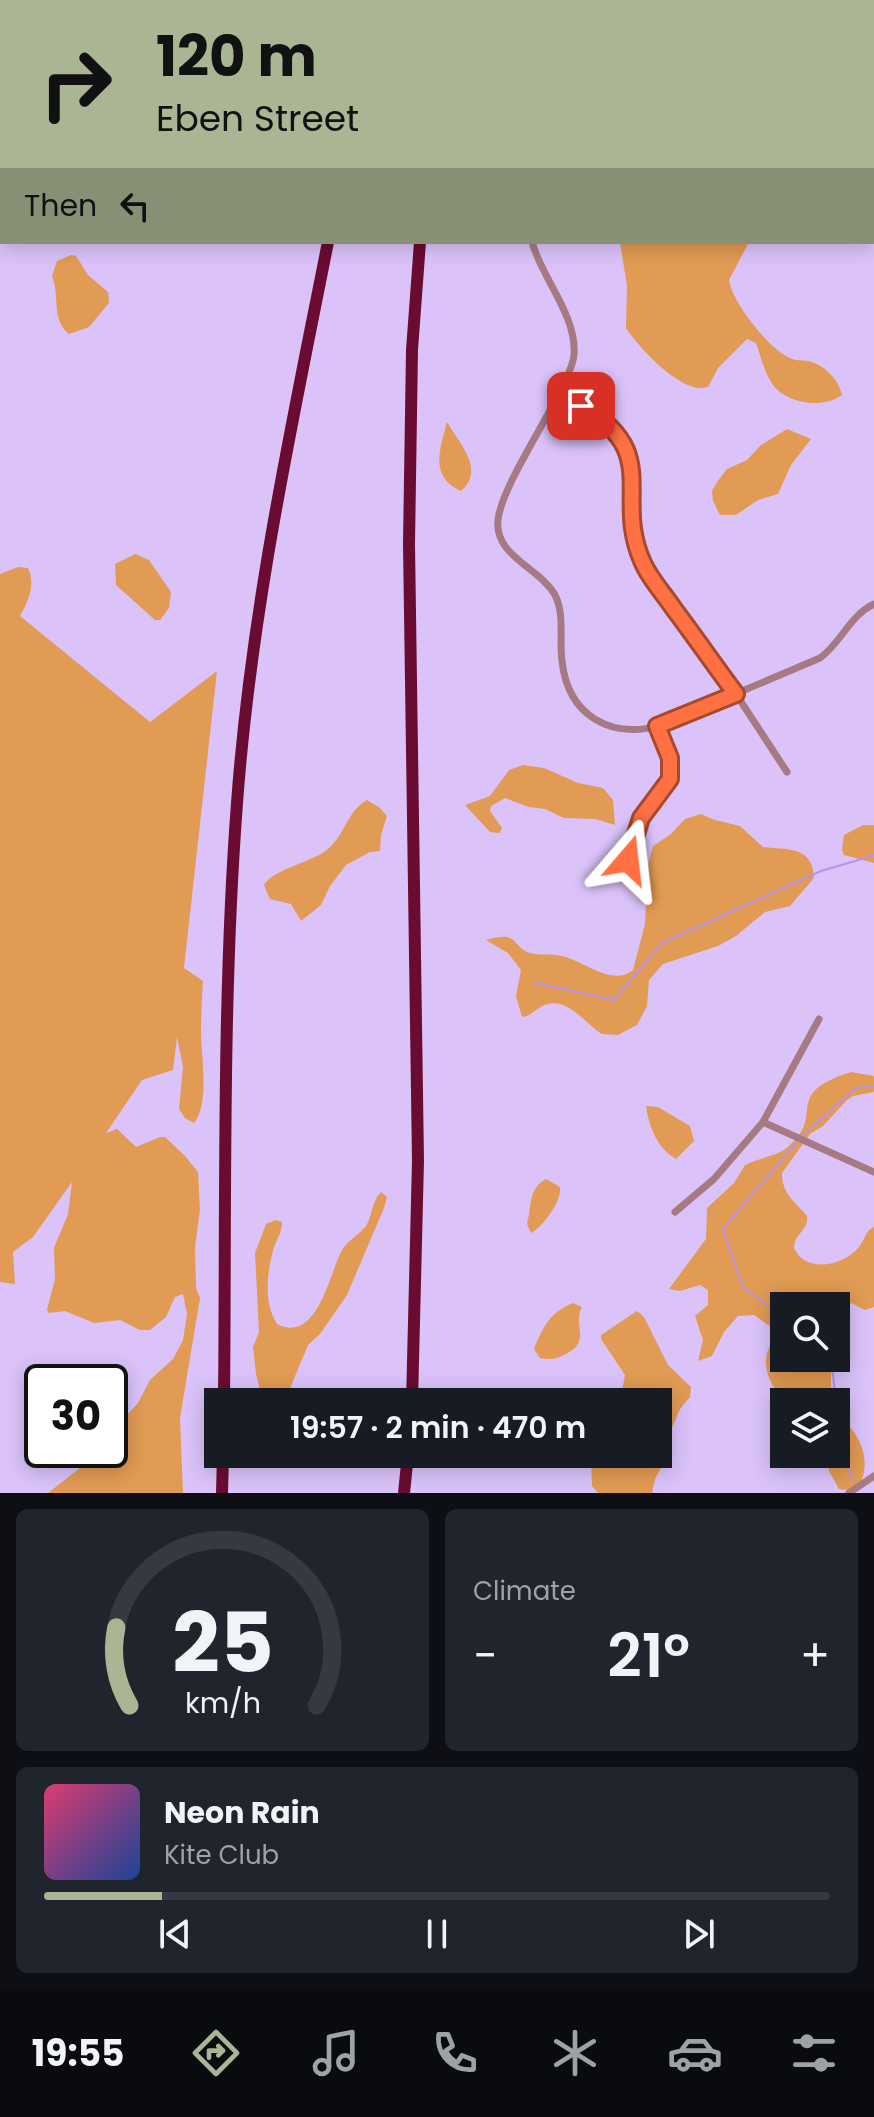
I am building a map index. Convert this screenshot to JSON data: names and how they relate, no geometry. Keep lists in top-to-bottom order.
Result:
{
  "page": {
    "turn": ["120 m", "Eben Street"],
    "then": "Then",
    "limit": "30",
    "trip": "19:57 · 2 min · 470 m",
    "tile": "Climate",
    "heat": ["−", "21°", "+"],
    "song": ["Neon Rain", "Kite Club"],
    "tabs": "19:55",
    "gauge": ["25", "km/h"]
  }
}
